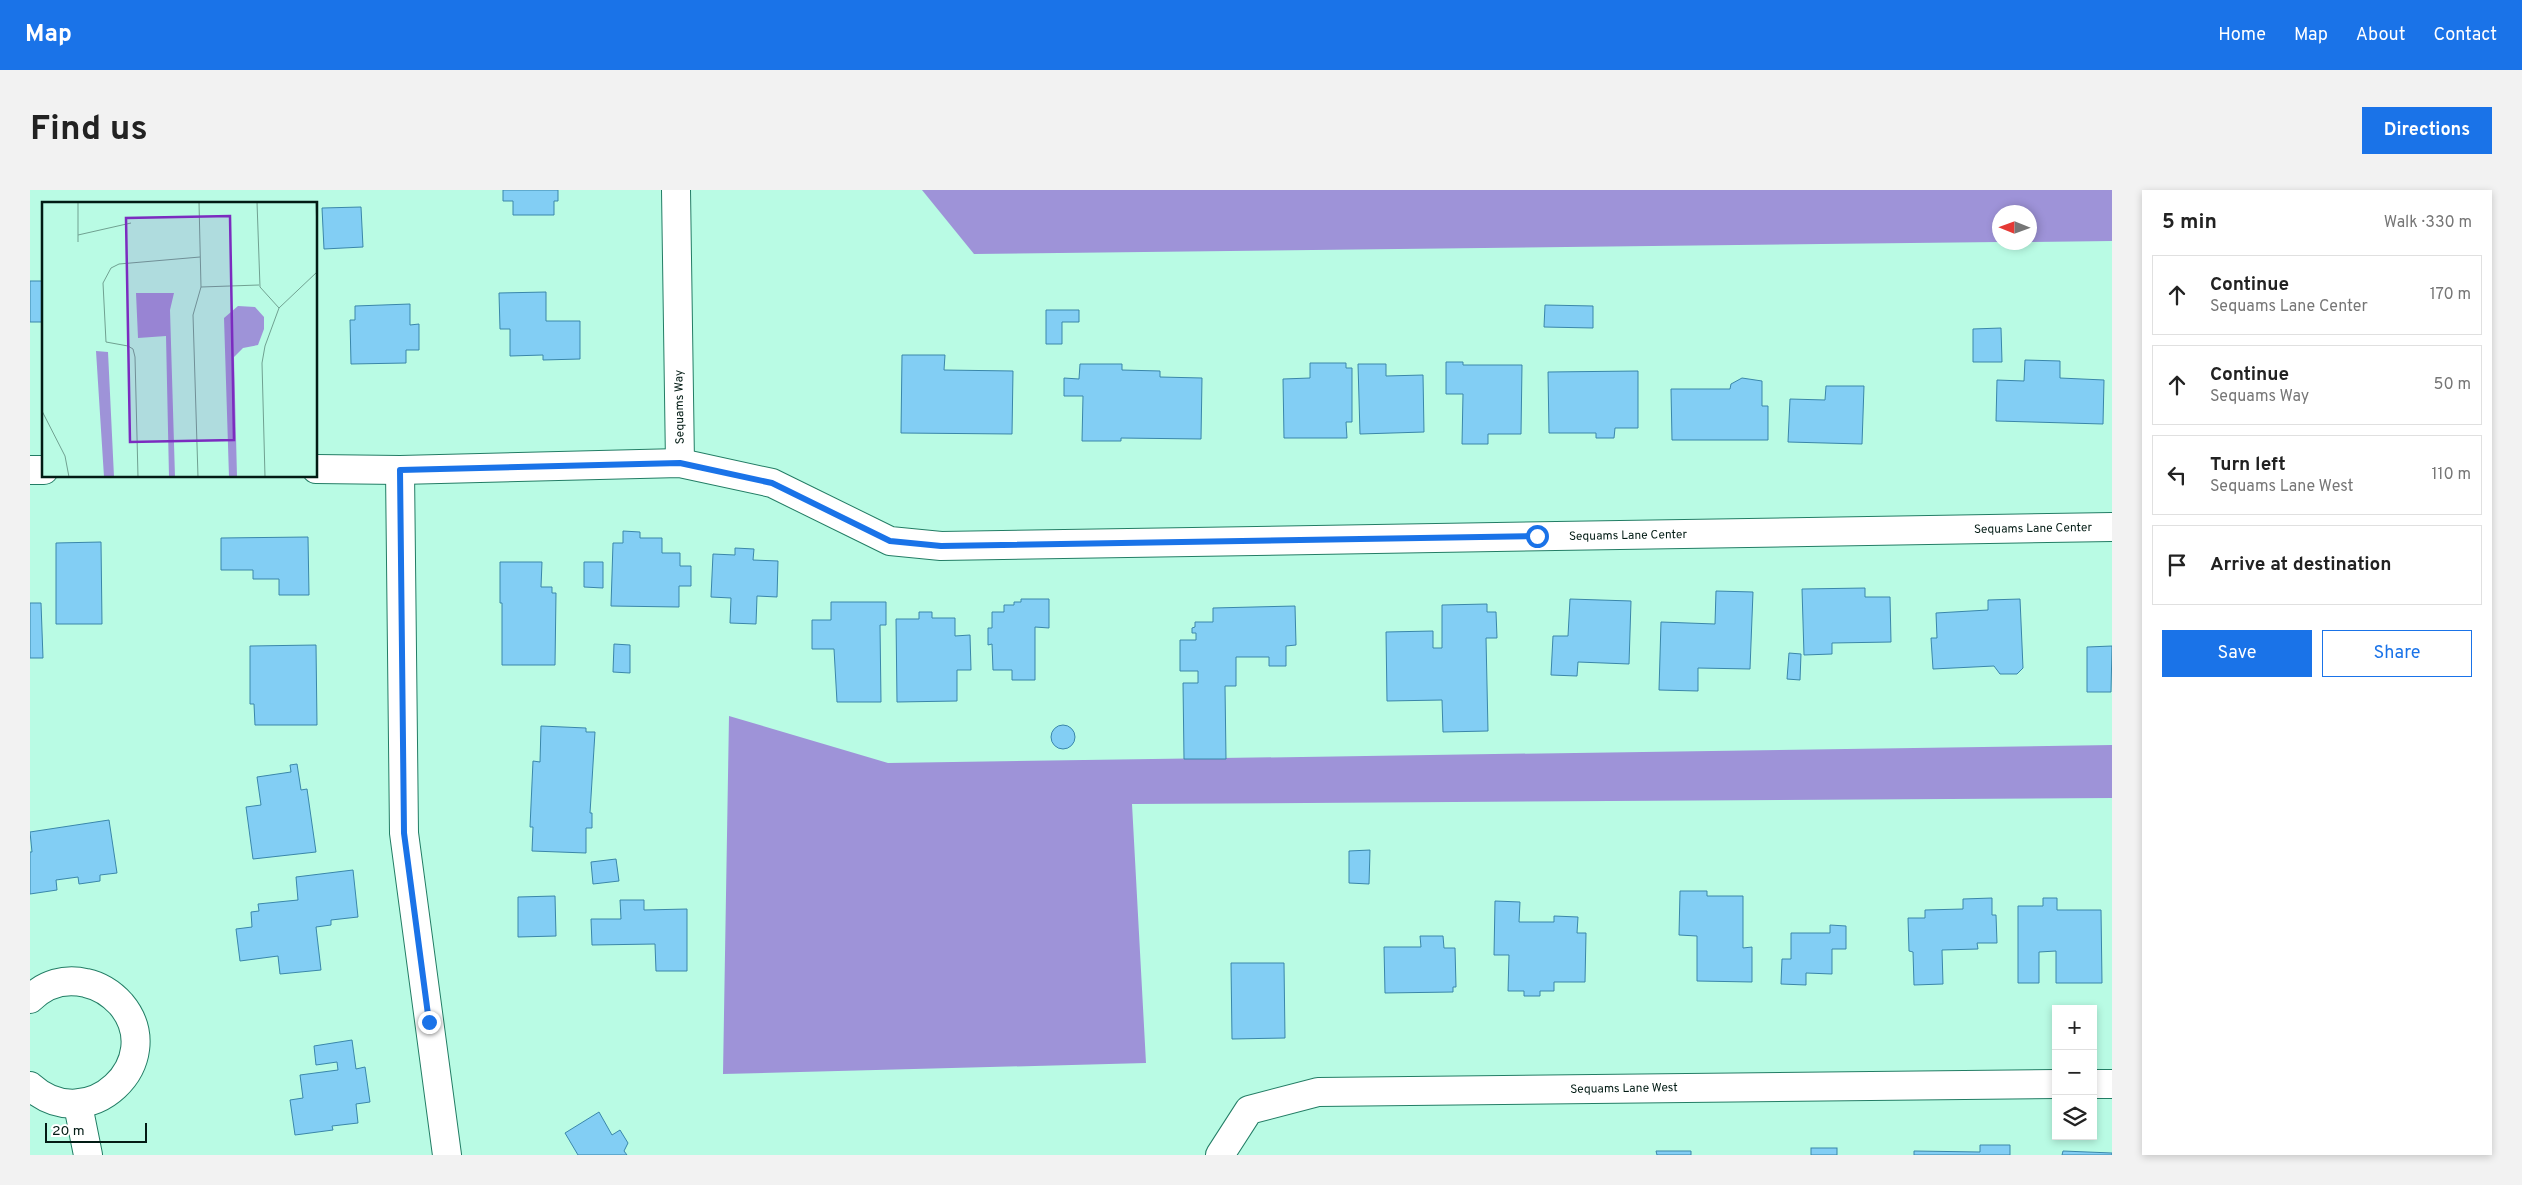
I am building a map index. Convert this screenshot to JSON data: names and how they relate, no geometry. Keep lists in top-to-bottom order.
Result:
{
  "streets": {
    "street": ["Sequams Way", "Sequams Lane Center", "Sequams Lane West"]
  },
  "crossings": [
    ["Sequams Way", "Sequams Lane Center"]
  ],
  "scale_bar": "20 m",
  "north": "left",
  "page": {
    "header": "Map",
    "nav": [
      "Home",
      "Map",
      "About",
      "Contact"
    ],
    "buttons": [
      "Directions",
      ["Save", "Share"]
    ],
    "title": "Find us",
    "heading": ["5 min", "Walk · 330 m"],
    "list": [
      ["Continue", "Sequams Lane Center", "170 m"],
      ["Continue", "Sequams Way", "50 m"],
      ["Turn left", "Sequams Lane West", "110 m"],
      "Arrive at destination"
    ],
    "map_buttons": ["+", "−"],
    "scale": "20 m"
  }
}
